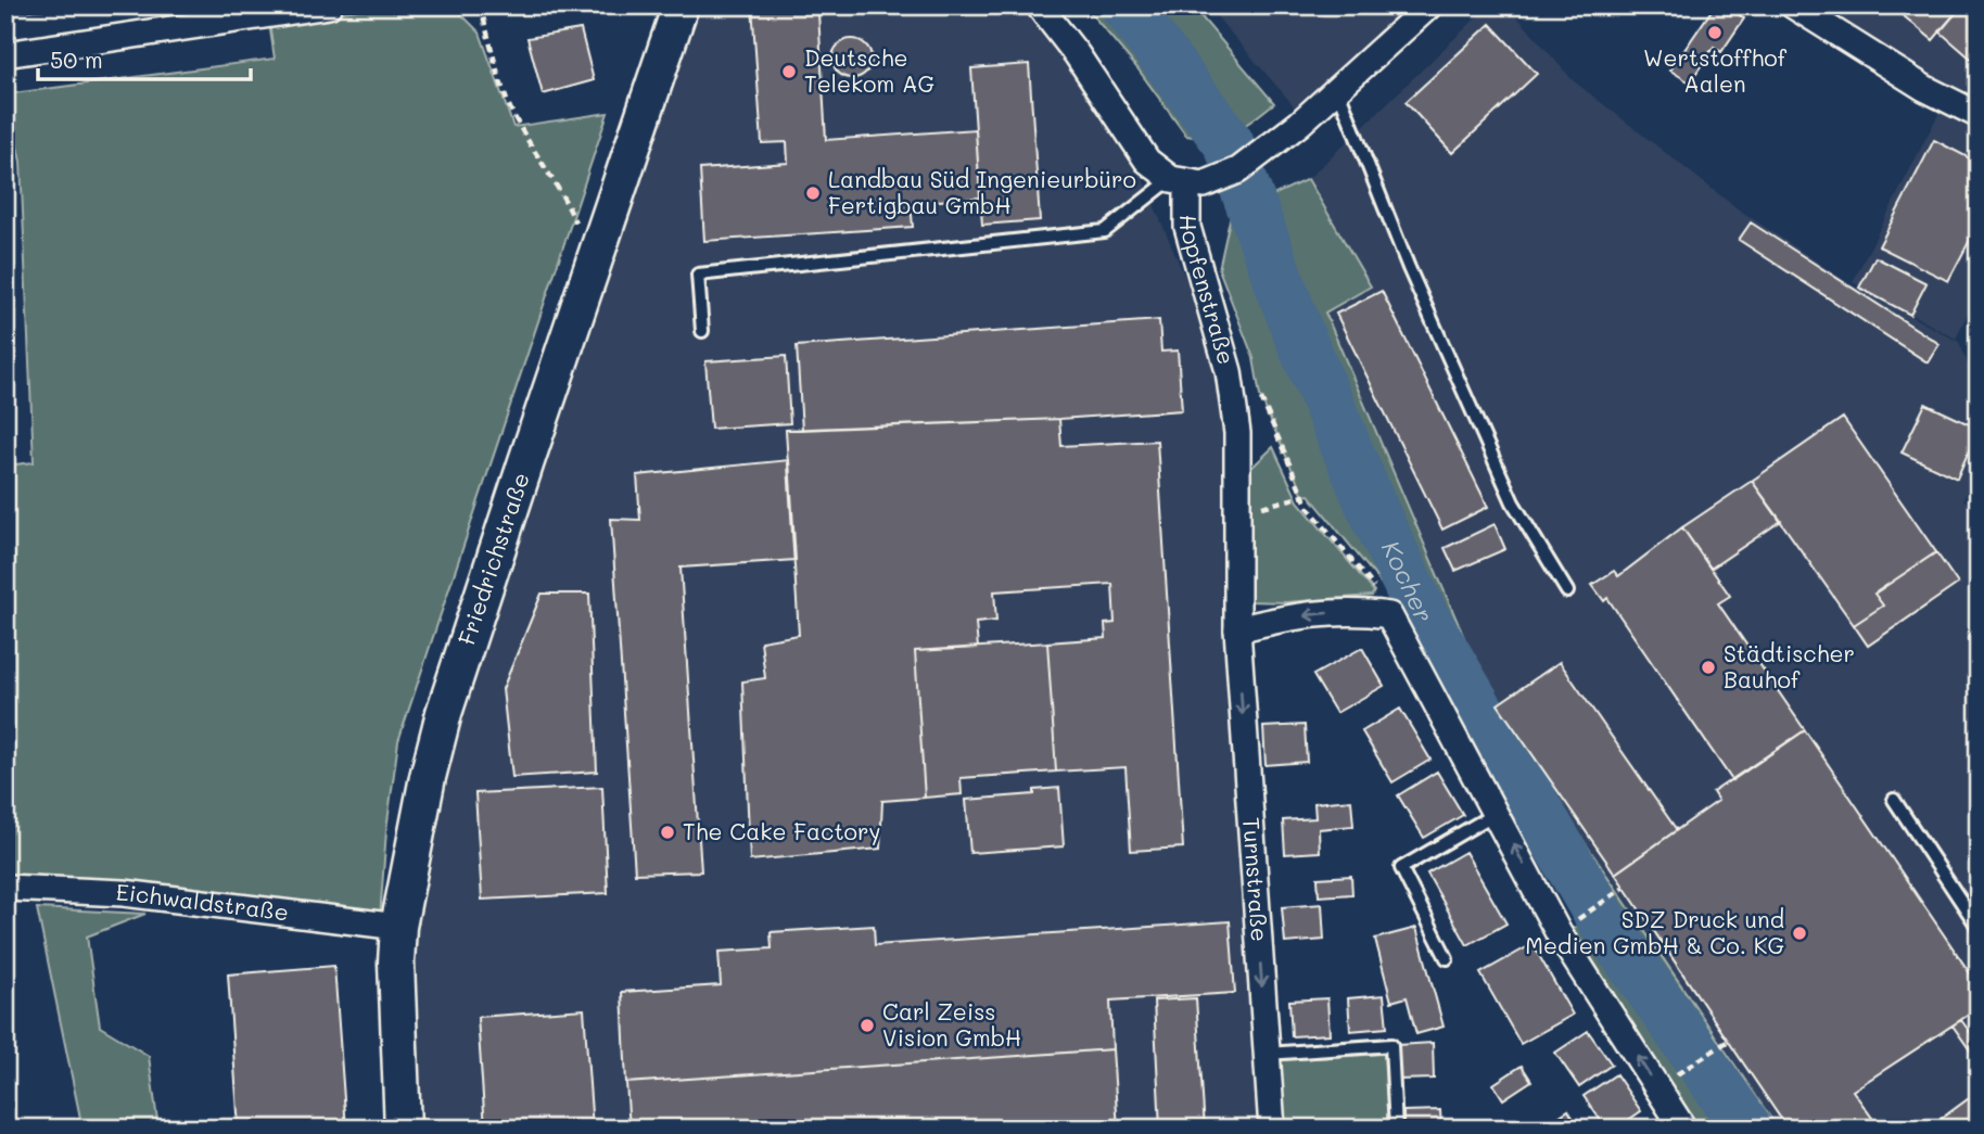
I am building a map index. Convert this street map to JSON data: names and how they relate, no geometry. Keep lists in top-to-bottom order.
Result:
{
  "streets": {
    "main road": ["Friedrichstraße"],
    "street": ["Hopfenstraße", "Turnstraße", "Eichwaldstraße"]
  },
  "crossings": [
    ["Hopfenstraße", "Turnstraße"],
    ["Friedrichstraße", "Eichwaldstraße"]
  ],
  "water": ["Kocher"],
  "places": [
    "Wertstoffhof Aalen",
    "Deutsche Telekom AG",
    "Landbau Süd Ingenieurbüro Fertigbau GmbH",
    "Städtischer Bauhof",
    "The Cake Factory",
    "SDZ Druck und Medien GmbH & Co. KG",
    "Carl Zeiss Vision GmbH"
  ],
  "scale_bar": "50 m"
}
